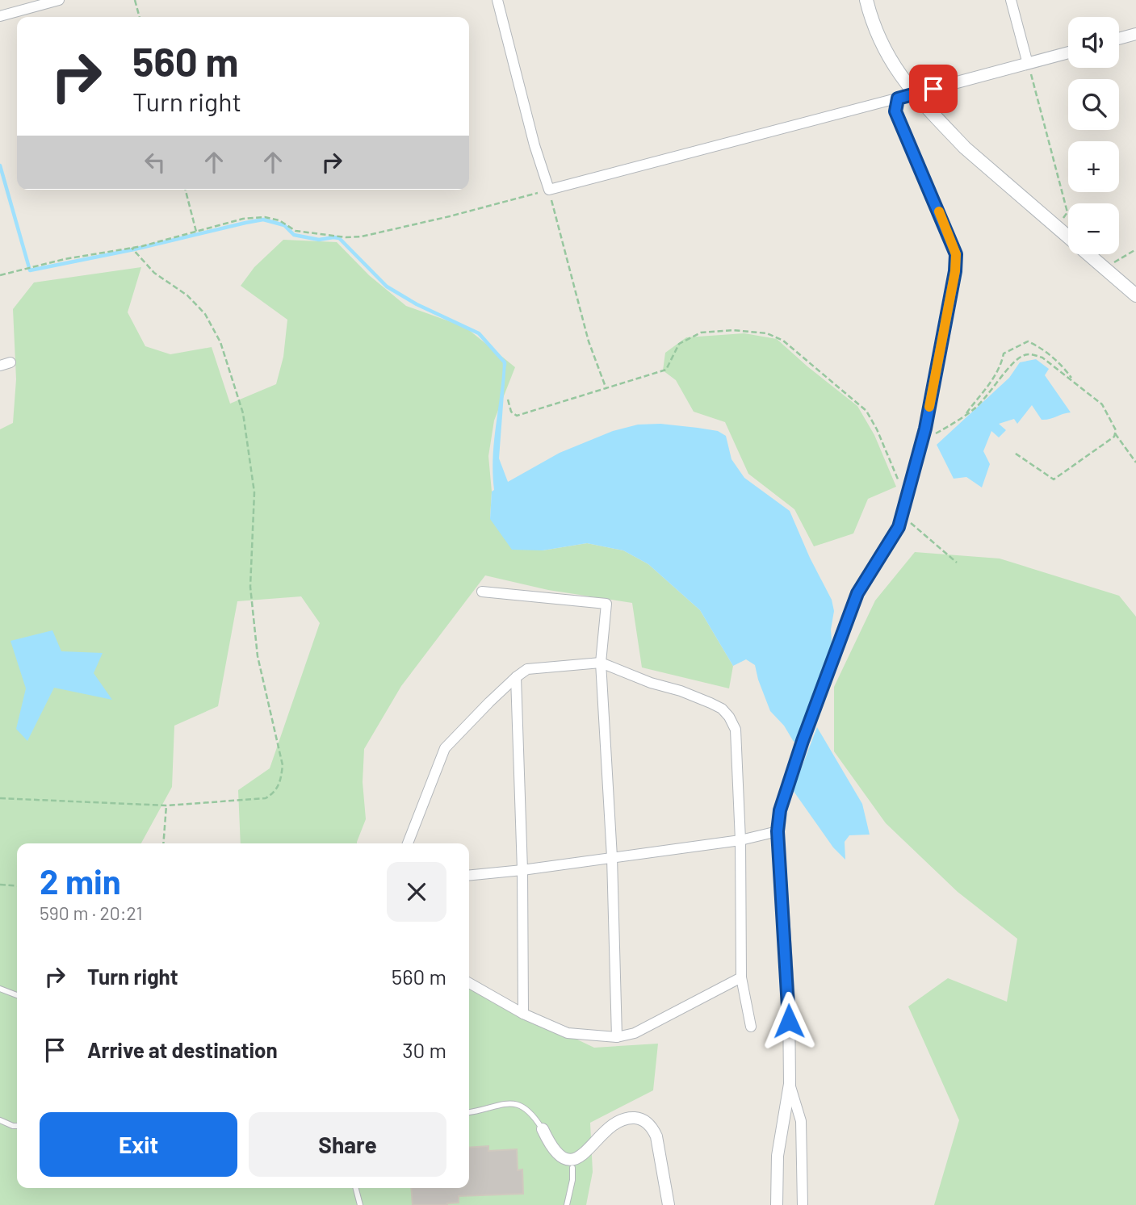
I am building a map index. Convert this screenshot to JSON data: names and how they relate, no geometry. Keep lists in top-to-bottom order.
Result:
{
  "page": {
    "map_buttons": ["+", "−"],
    "turn": ["560 m", "Turn right"],
    "heading": ["2 min", "590 m · 20:21"],
    "list": [
      {
        "name": "Turn right",
        "value": "560 m"
      },
      {
        "name": "Arrive at destination",
        "value": "30 m"
      }
    ],
    "buttons": ["Exit", "Share"]
  }
}
